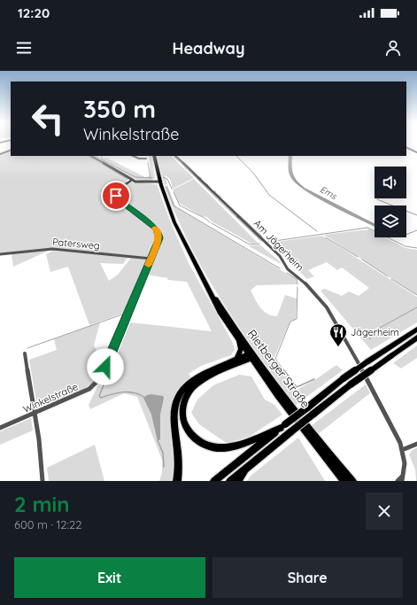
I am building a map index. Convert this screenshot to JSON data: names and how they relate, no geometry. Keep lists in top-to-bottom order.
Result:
{
  "streets": {
    "main road": ["Rietberger Straße"],
    "street": ["Patersweg", "Am Jägerheim", "Winkelstraße"]
  },
  "crossings": [
    ["Patersweg", "Winkelstraße"]
  ],
  "water": ["Ems"],
  "places": {
    "restaurant": ["Jägerheim"]
  },
  "page": {
    "status": "12:20",
    "header": "Headway",
    "turn": ["350 m", "Winkelstraße"],
    "heading": ["2 min", "600 m · 12:22"],
    "buttons": ["Exit", "Share"]
  }
}
